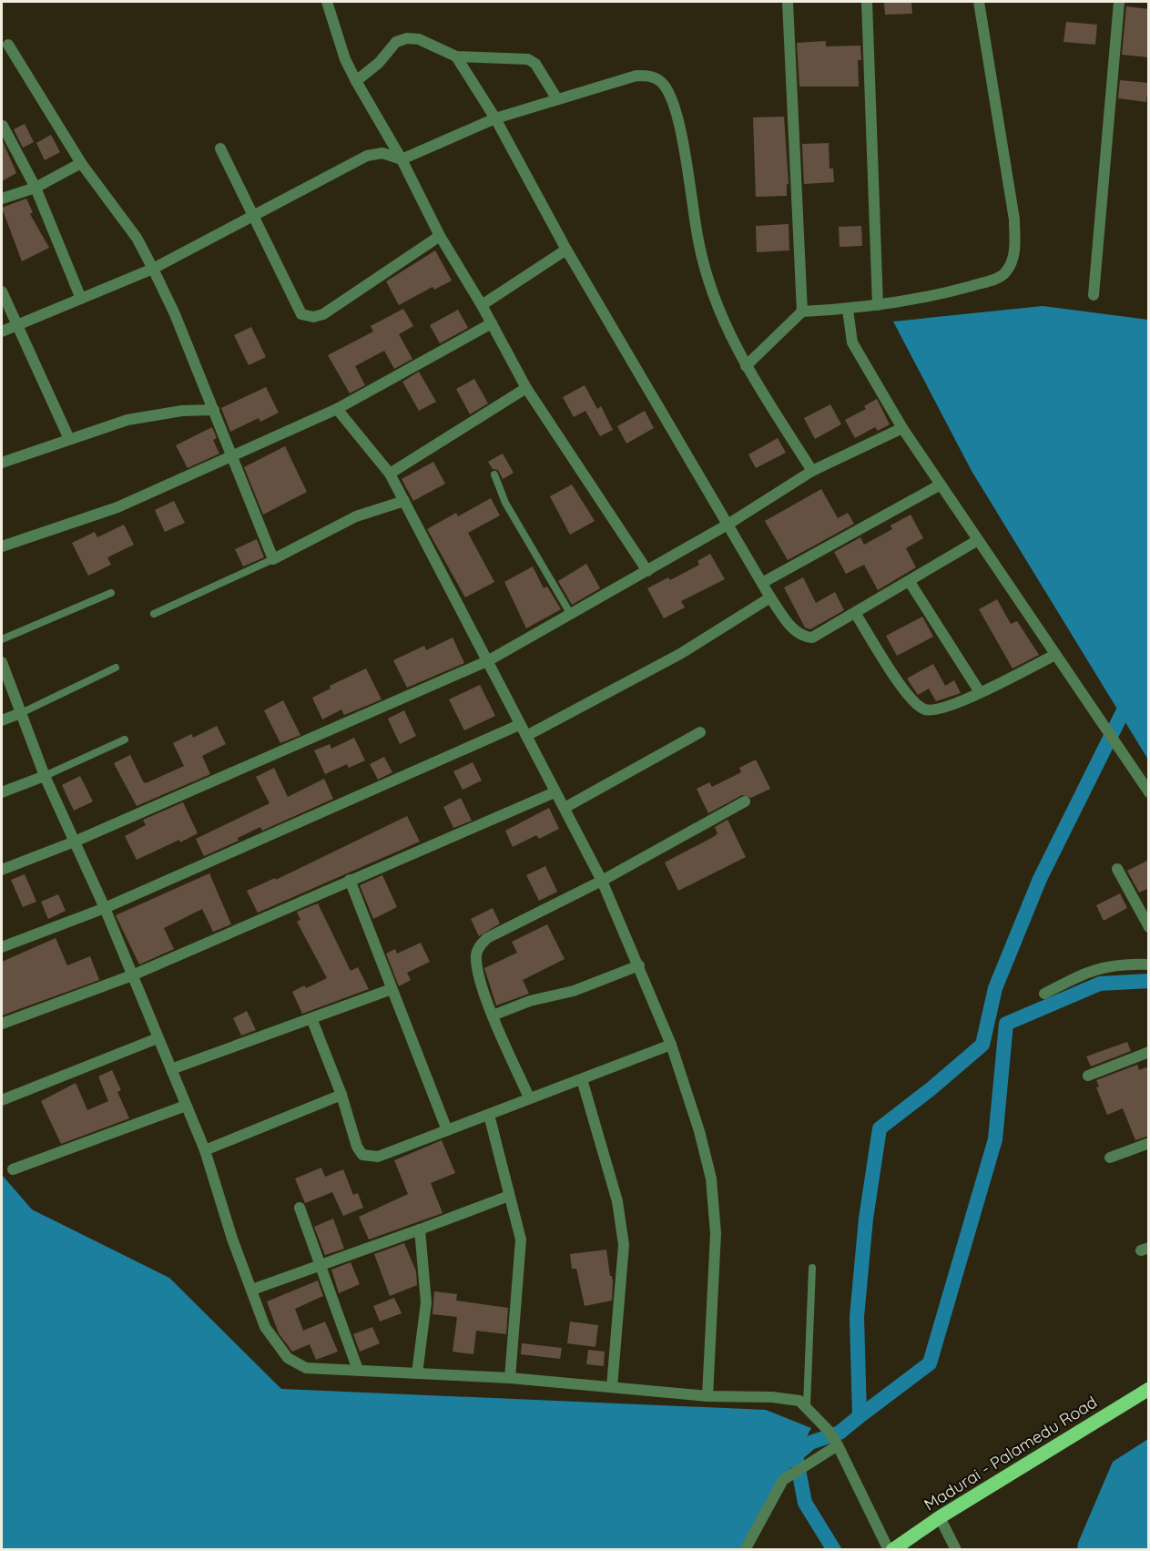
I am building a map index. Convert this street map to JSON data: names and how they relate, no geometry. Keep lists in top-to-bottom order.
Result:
{
  "streets": {
    "main road": ["Madurai - Palamedu Road"]
  }
}
